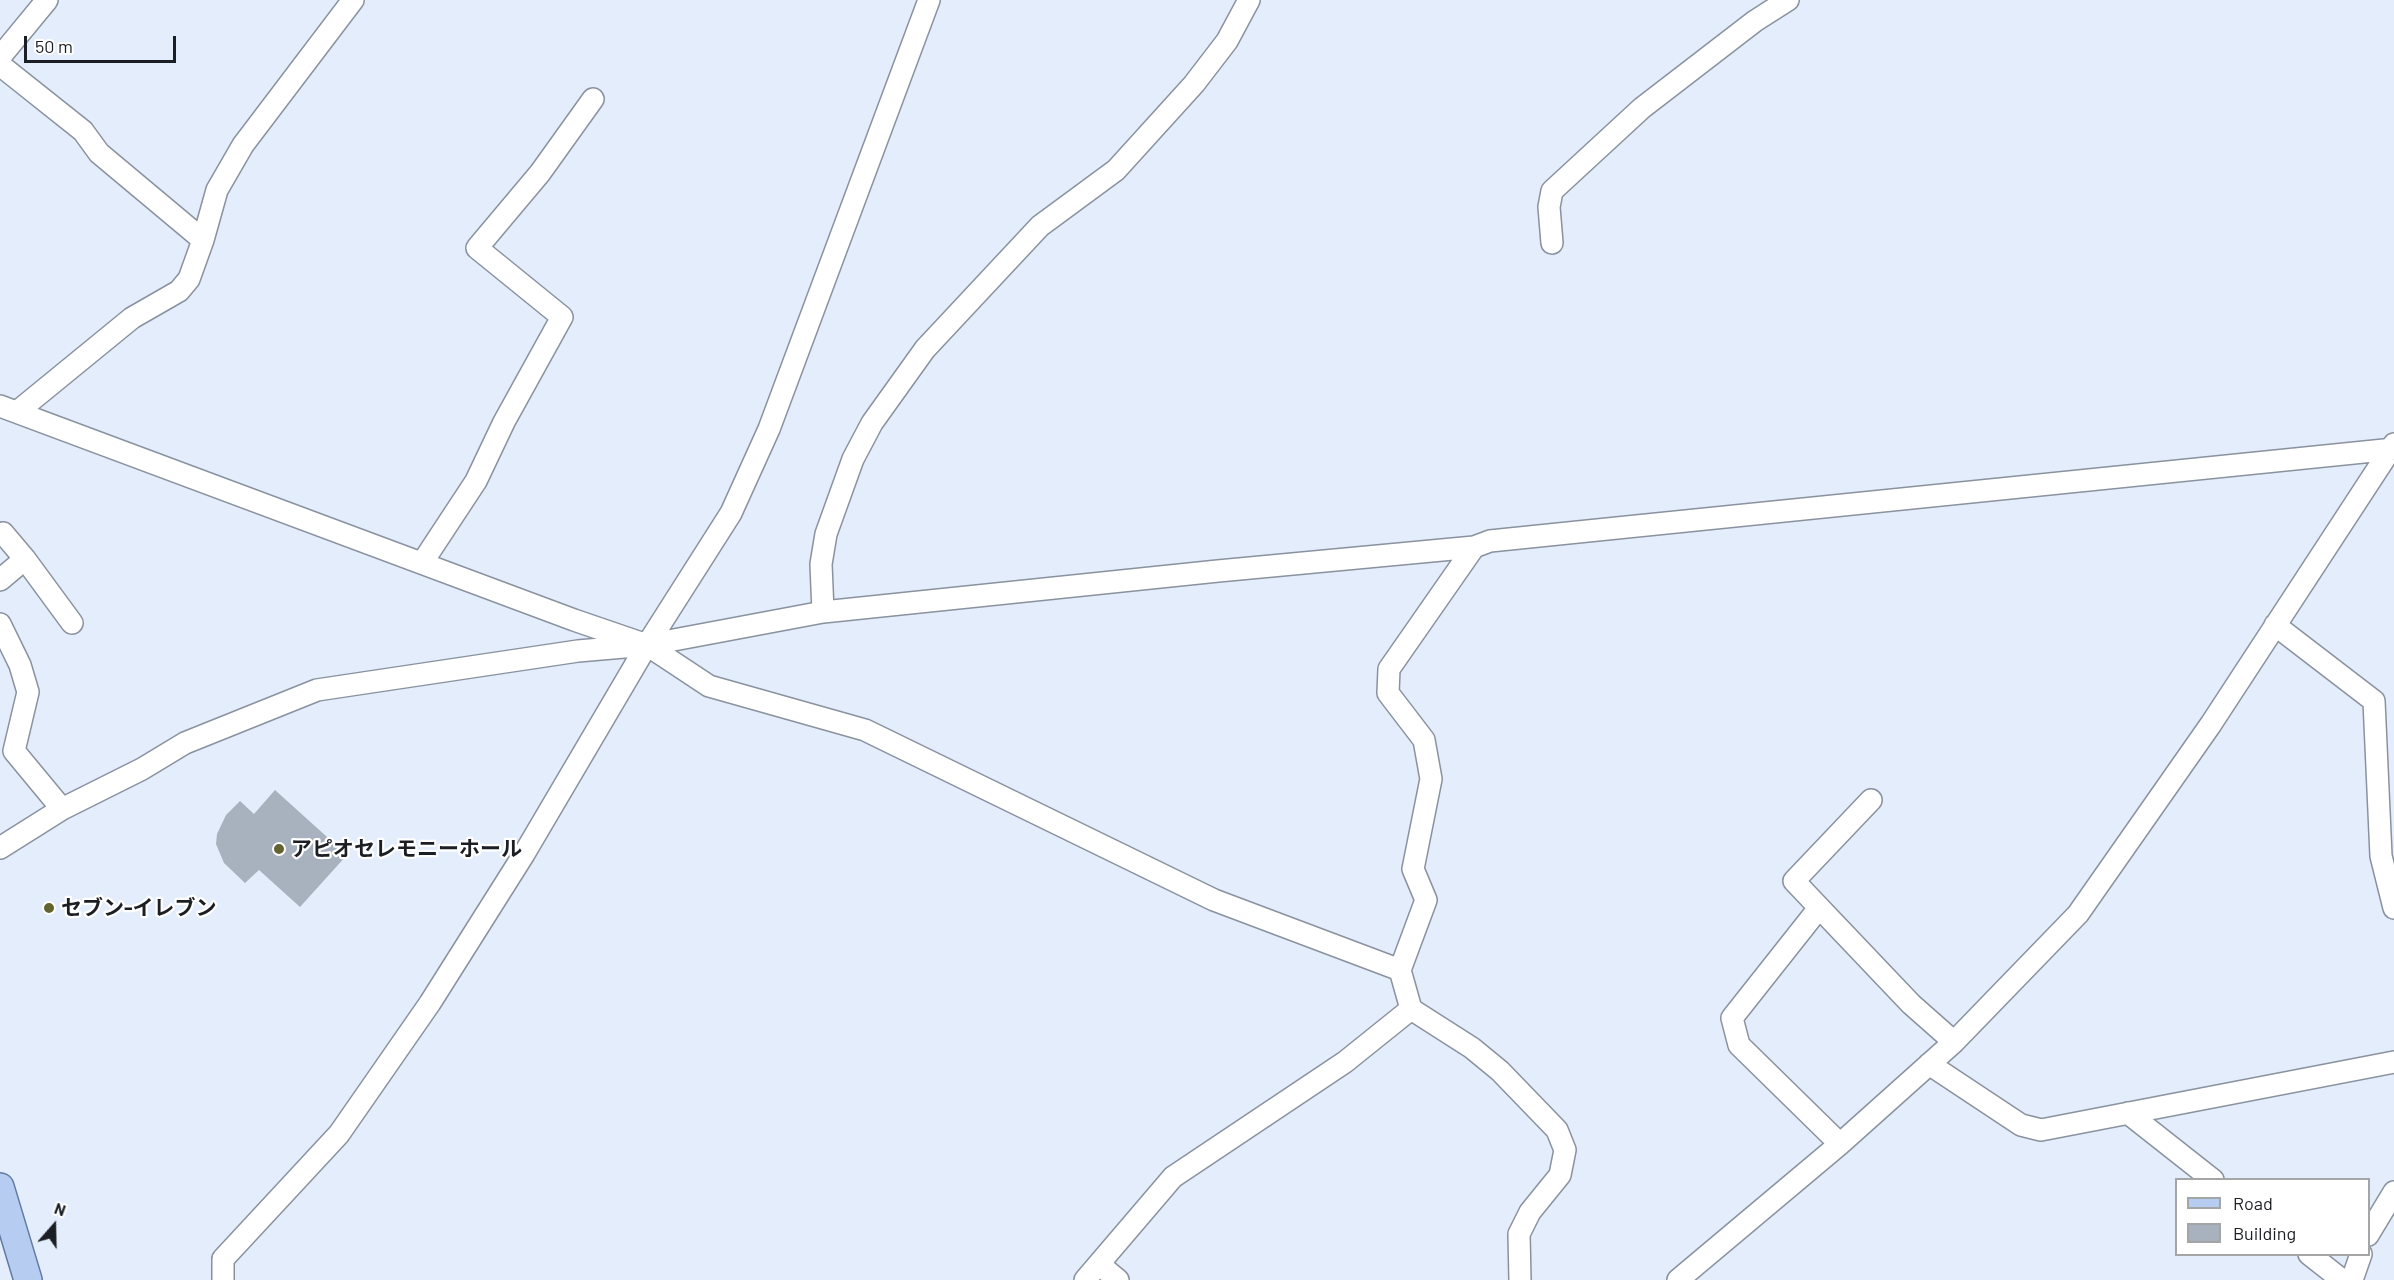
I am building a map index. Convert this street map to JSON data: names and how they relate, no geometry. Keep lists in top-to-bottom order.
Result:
{
  "places": ["アピオセレモニーホール", "セブン-イレブン"],
  "legend": ["Road", "Building"],
  "scale_bar": "50 m",
  "north": "top"
}
